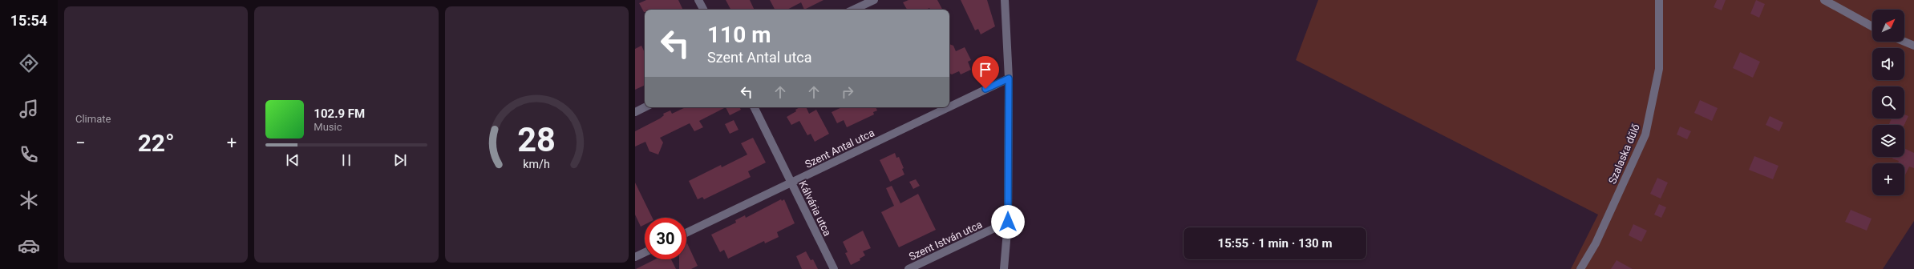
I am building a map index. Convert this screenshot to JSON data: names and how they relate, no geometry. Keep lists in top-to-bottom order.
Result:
{
  "streets": {
    "street": [
      "Szent Antal utca",
      "Szalaska dűlő",
      "Kálvária utca",
      "Szent István utca"
    ]
  },
  "crossings": [
    ["Szent Antal utca", "Kálvária utca"]
  ],
  "north": "top right",
  "page": {
    "tabs": "15:54",
    "tile": "Climate",
    "map_buttons": "+",
    "turn": ["110 m", "Szent Antal utca"],
    "song": ["102.9 FM", "Music"],
    "heat": ["−", "22°", "+"],
    "limit": "30",
    "trip": "15:55 · 1 min · 130 m",
    "gauge": ["28", "km/h"]
  }
}
